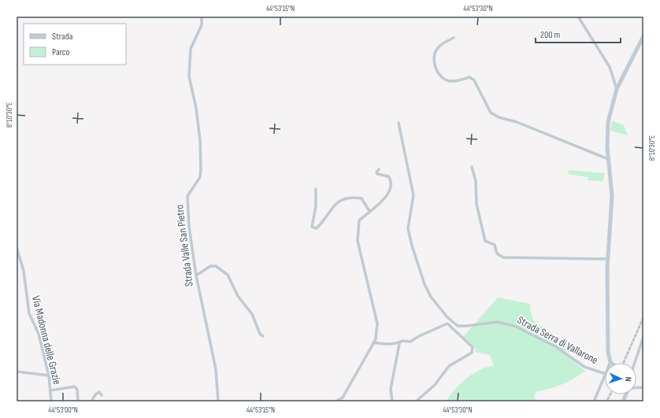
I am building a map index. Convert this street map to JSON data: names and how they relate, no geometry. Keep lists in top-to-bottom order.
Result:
{
  "streets": {
    "street": ["Strada Valle San Pietro", "Via Madonna delle Grazie", "Strada Serra di Vallarone"]
  },
  "legend": ["Strada", "Parco"],
  "scale_bar": "200 m",
  "north": "right",
  "coordinates": [
    "44°53'15\"N",
    "44°53'30\"N",
    "8°10'30\"E",
    "44°53'00\"N"
  ]
}
